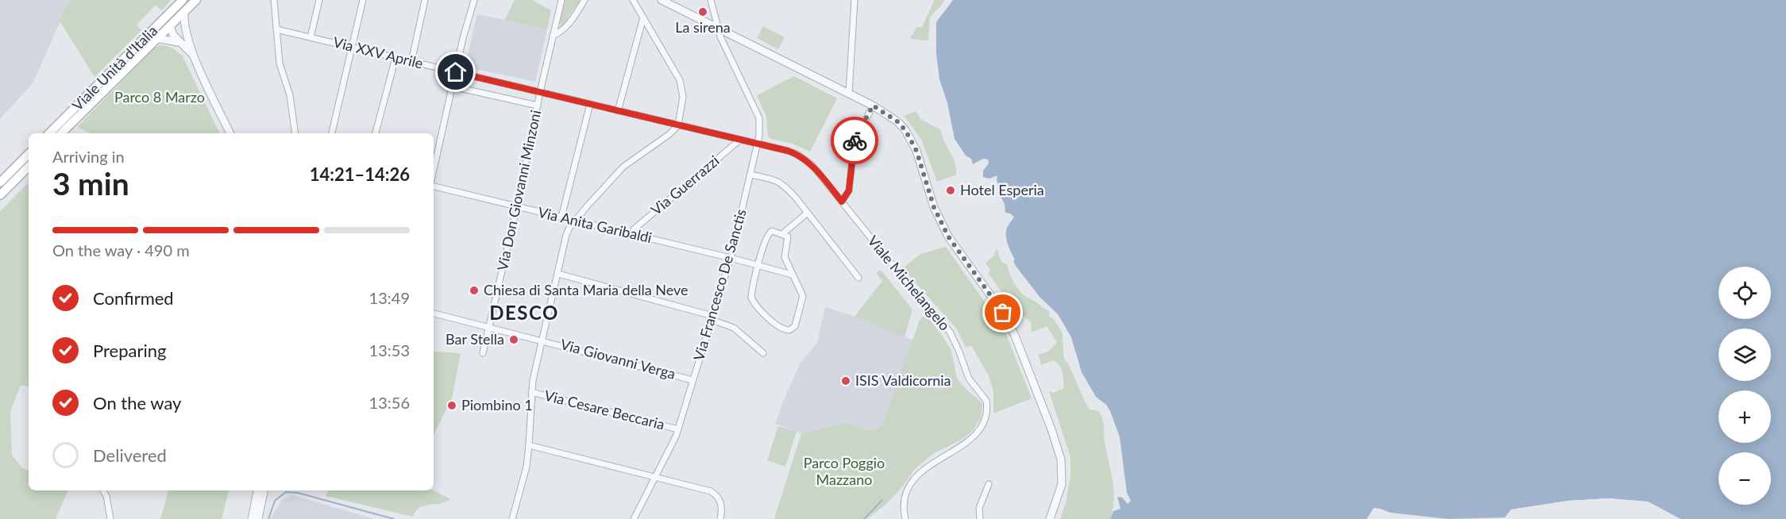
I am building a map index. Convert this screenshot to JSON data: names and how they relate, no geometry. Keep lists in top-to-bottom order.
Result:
{
  "streets": {
    "main road": ["Viale Unità d'Italia"],
    "street": [
      "Via XXV Aprile",
      "Via Guerrazzi",
      "Via Don Giovanni Minzoni",
      "Via Anita Garibaldi",
      "Viale Michelangelo",
      "Via Francesco De Sanctis",
      "Via Giovanni Verga",
      "Via Cesare Beccaria"
    ]
  },
  "crossings": [
    ["Via XXV Aprile", "Via Guerrazzi"],
    ["Via XXV Aprile", "Via Don Giovanni Minzoni"],
    ["Via XXV Aprile", "Viale Michelangelo"],
    ["Via XXV Aprile", "Via Francesco De Sanctis"],
    ["Via Guerrazzi", "Via Anita Garibaldi"],
    ["Via Don Giovanni Minzoni", "Via Anita Garibaldi"],
    ["Via Don Giovanni Minzoni", "Via Giovanni Verga"],
    ["Via Anita Garibaldi", "Via Francesco De Sanctis"],
    ["Viale Michelangelo", "Via Francesco De Sanctis"],
    ["Via Francesco De Sanctis", "Via Giovanni Verga"],
    ["Via Francesco De Sanctis", "Via Cesare Beccaria"]
  ],
  "districts": ["DESCO"],
  "parks": ["Parco 8 Marzo", "Parco Poggio Mazzano"],
  "places": [
    "La sirena",
    "Hotel Esperia",
    "Chiesa di Santa Maria della Neve",
    "Bar Stella",
    "ISIS Valdicornia",
    "Piombino 1"
  ],
  "page": {
    "heading": ["3 min", "Arriving in", "14:21–14:26"],
    "bar": "On the way · 490 m",
    "map_buttons": ["+", "−"],
    "list": [
      ["Confirmed", "13:49"],
      ["Preparing", "13:53"],
      ["On the way", "13:56"],
      "Delivered"
    ]
  }
}
